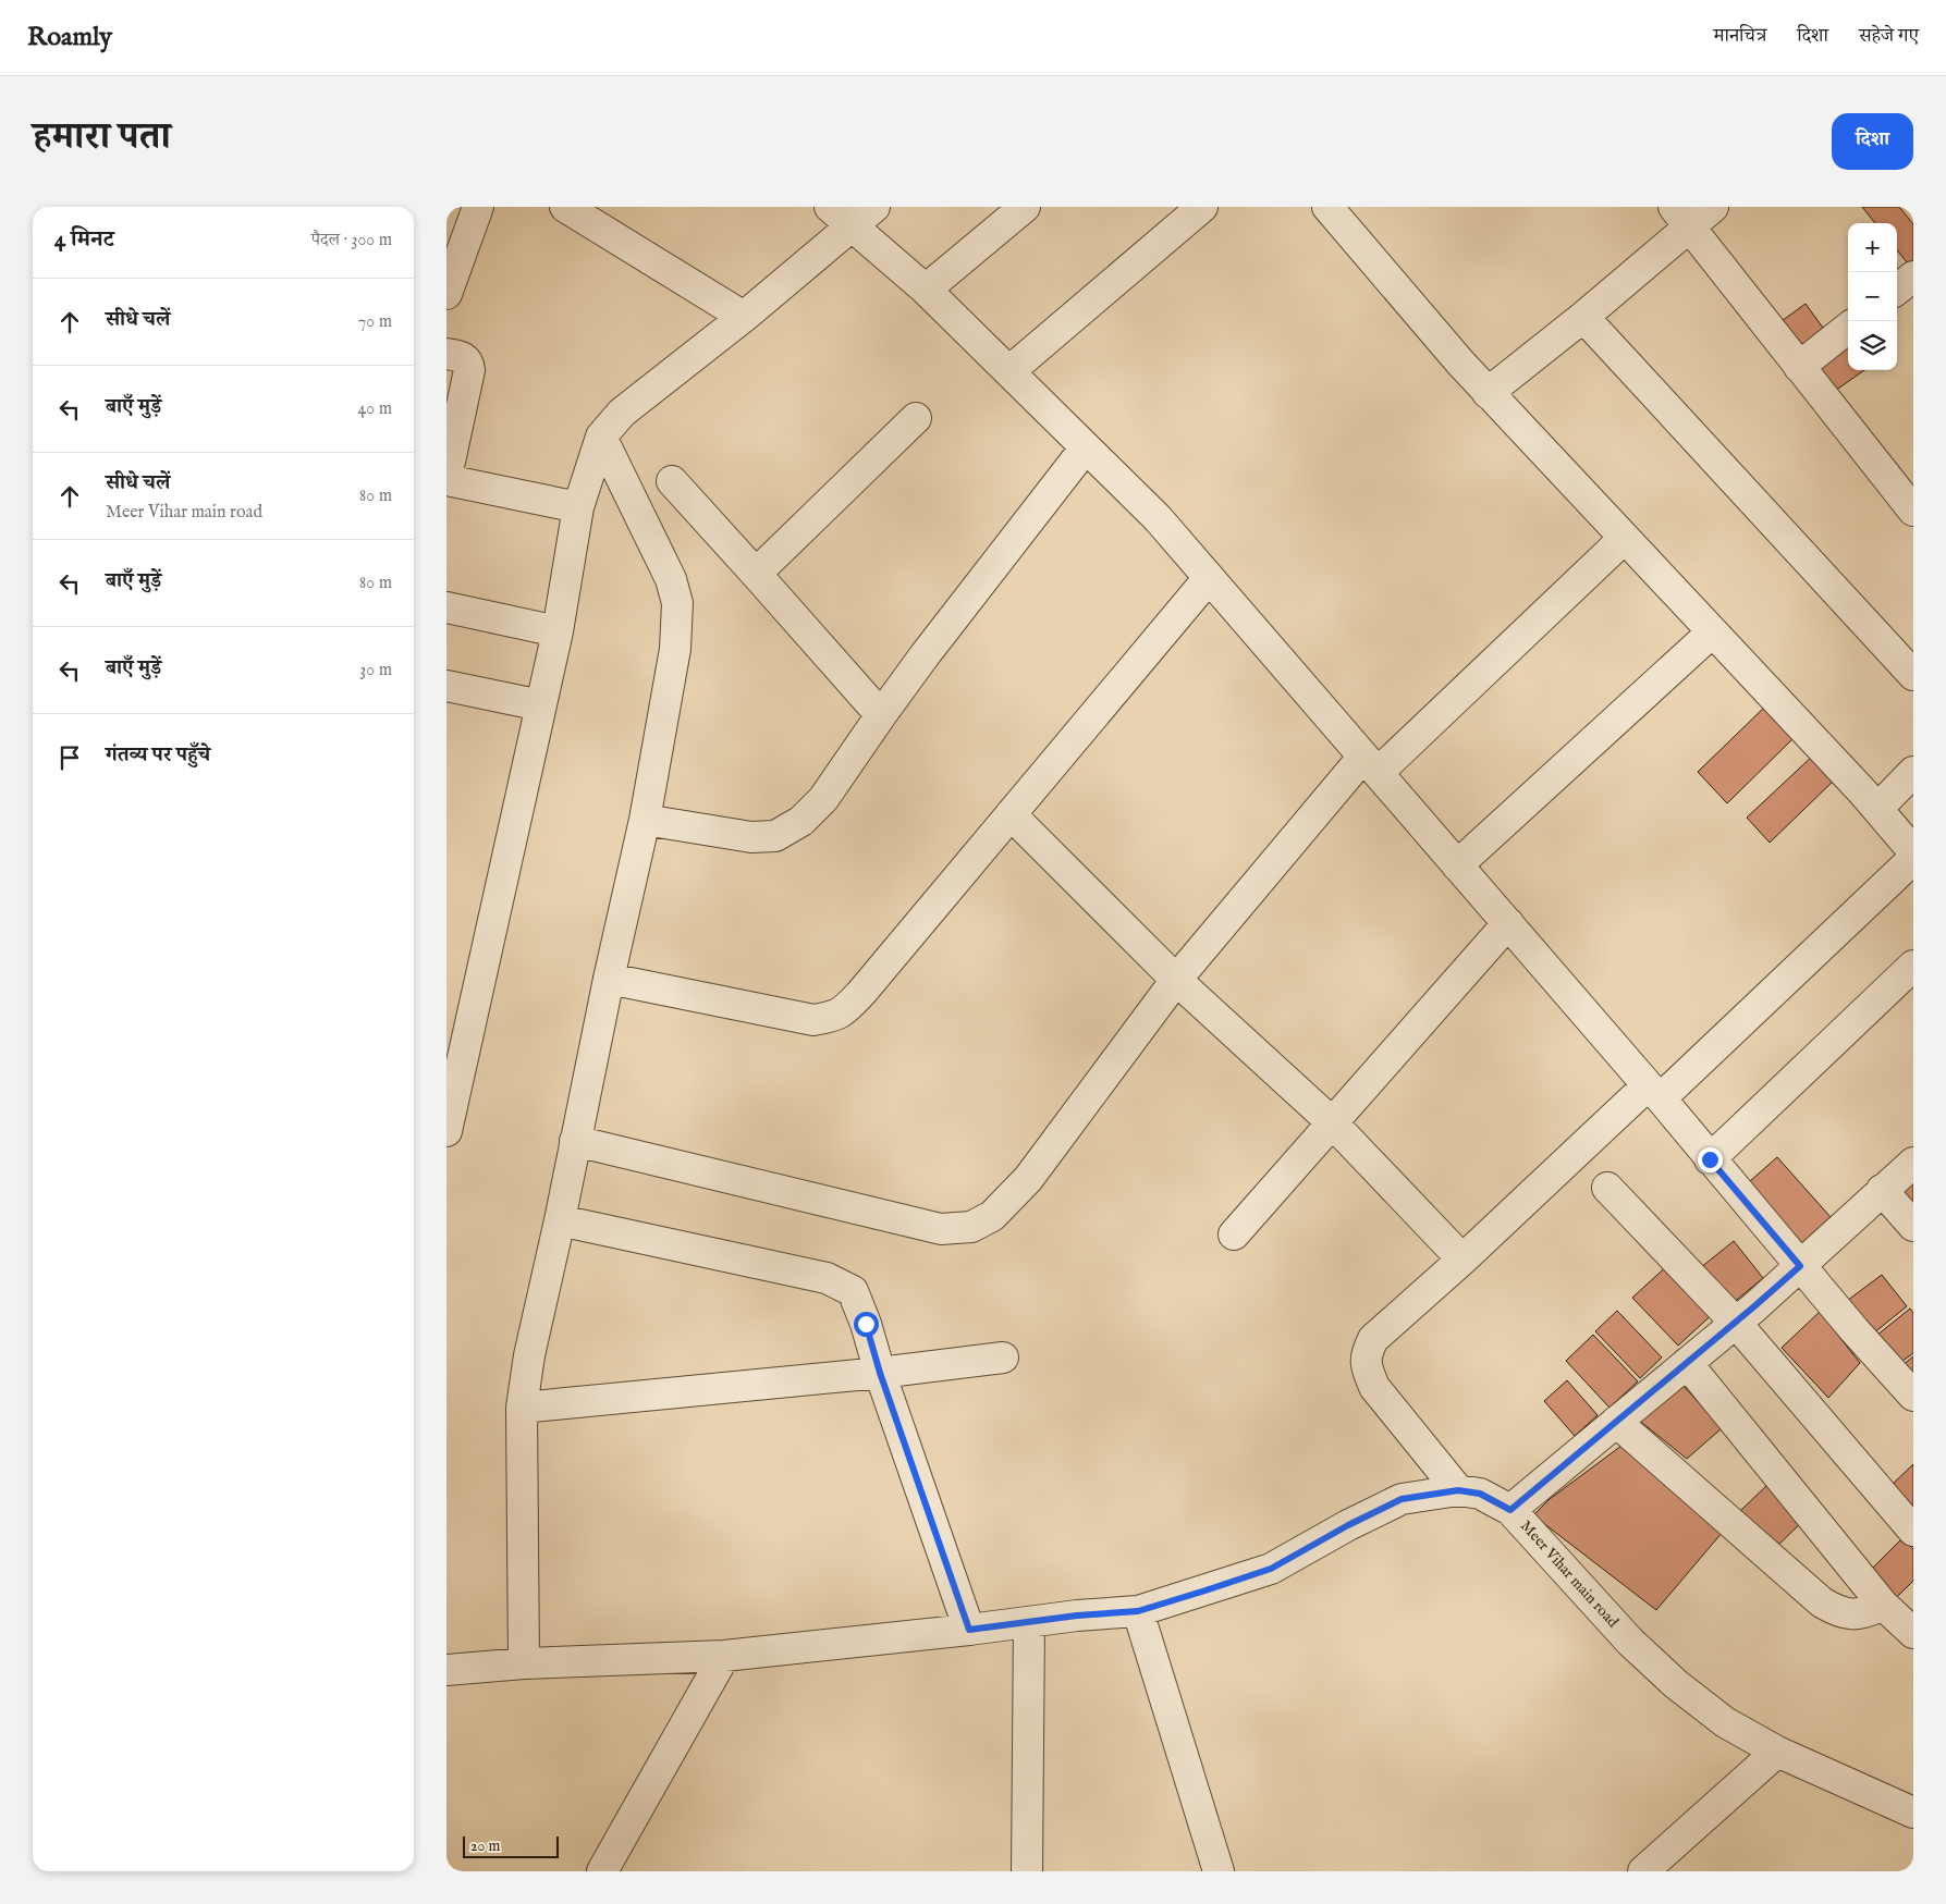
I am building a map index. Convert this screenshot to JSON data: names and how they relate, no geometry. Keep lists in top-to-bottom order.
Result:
{
  "streets": {
    "street": ["Meer Vihar main road"]
  },
  "scale_bar": "20 m",
  "page": {
    "header": "Roamly",
    "nav": ["मानचित्र", "दिशा", "सहेजे गए"],
    "title": "हमारा पता",
    "buttons": "दिशा",
    "heading": ["4 मिनट", "पैदल · 300 m"],
    "map_buttons": ["+", "−"],
    "list": [
      ["सीधे चलें", "70 m"],
      ["बाएँ मुड़ें", "40 m"],
      ["सीधे चलें", "Meer Vihar main road", "80 m"],
      ["बाएँ मुड़ें", "80 m"],
      ["बाएँ मुड़ें", "30 m"],
      "गंतव्य पर पहुँचे"
    ],
    "scale": "20 m"
  }
}
